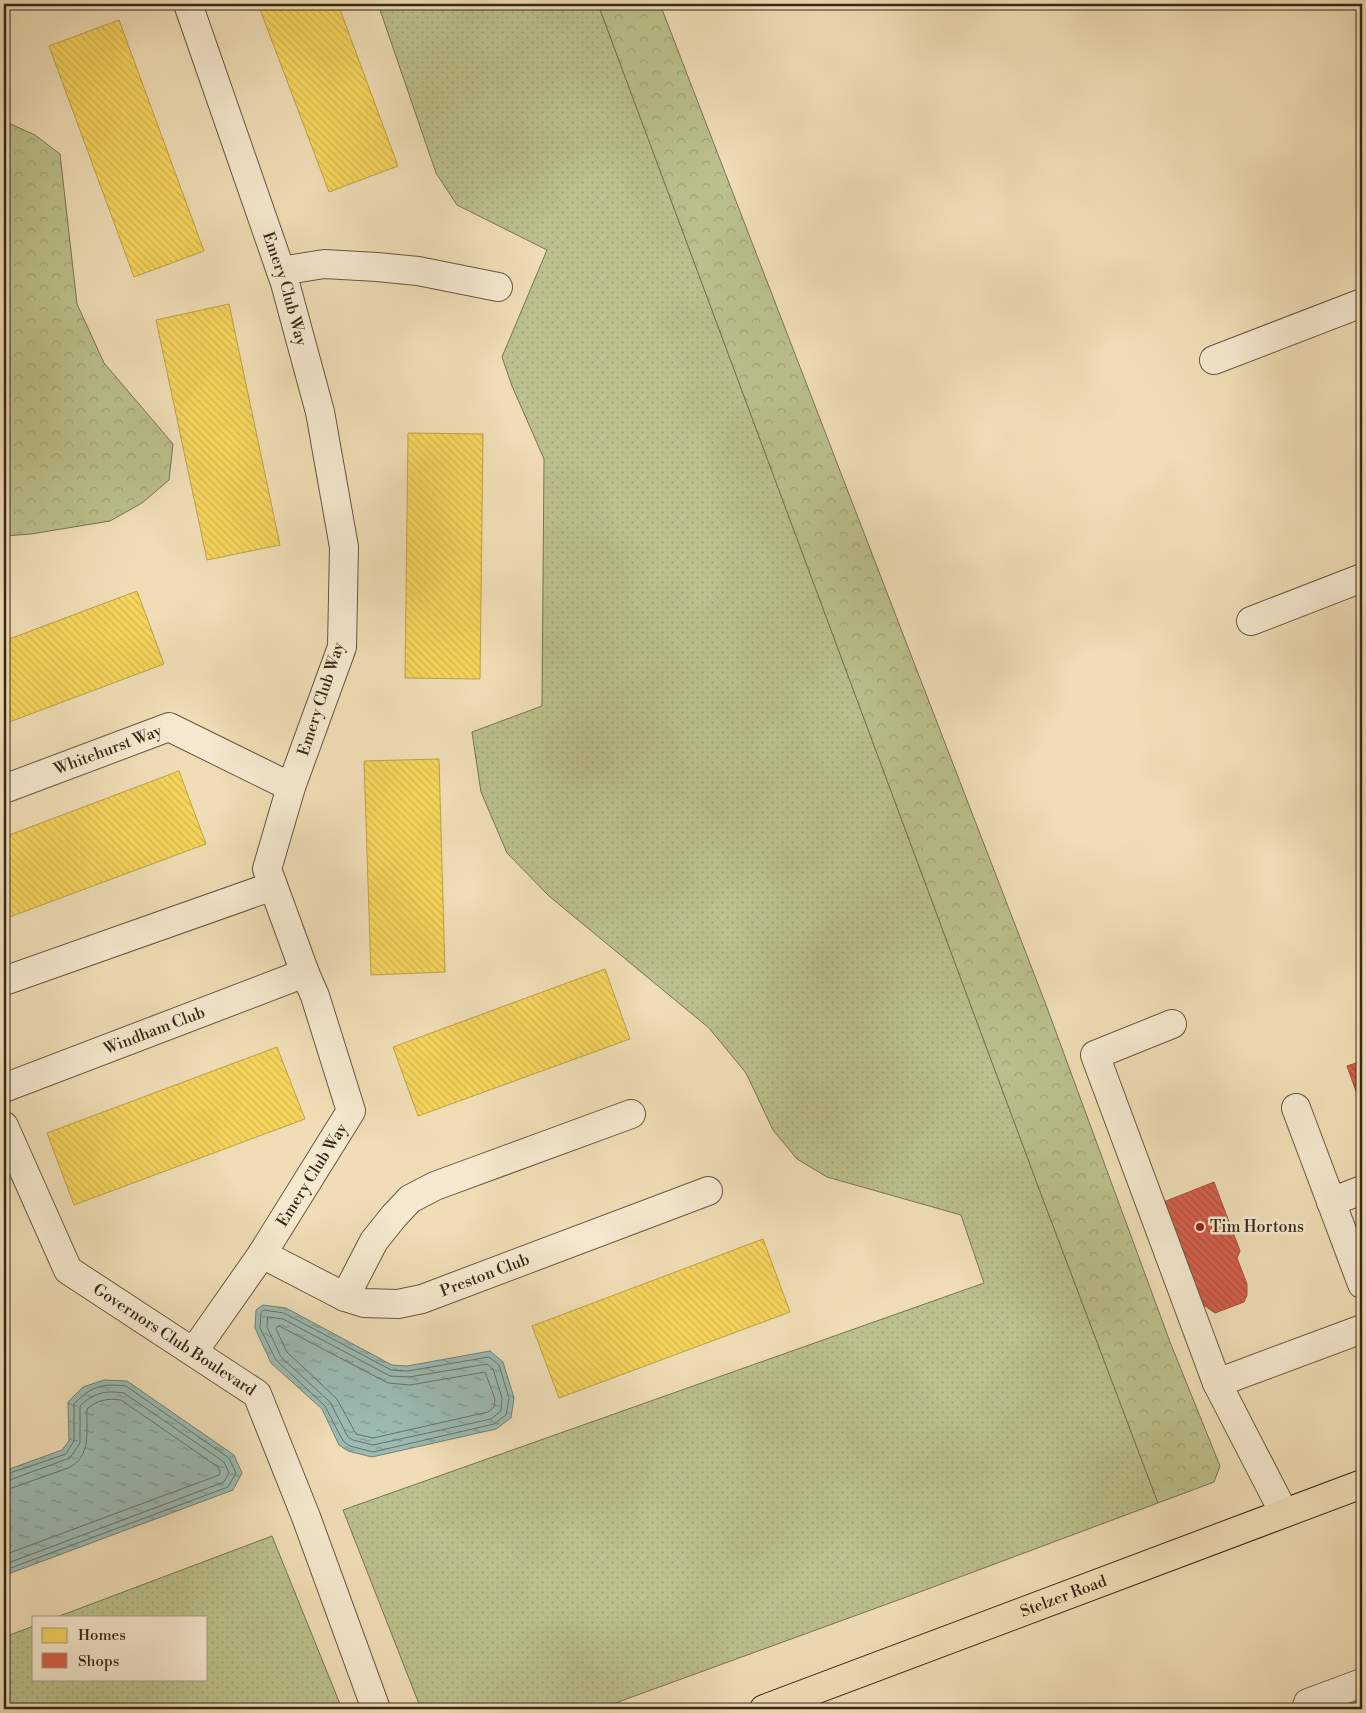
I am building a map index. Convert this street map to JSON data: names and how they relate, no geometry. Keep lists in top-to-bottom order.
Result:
{
  "streets": {
    "main road": ["Stelzer Road"],
    "street": [
      "Emery Club Way",
      "Whitehurst Way",
      "Windham Club",
      "Preston Club",
      "Governors Club Boulevard"
    ]
  },
  "crossings": [
    ["Emery Club Way", "Whitehurst Way"],
    ["Emery Club Way", "Windham Club"],
    ["Emery Club Way", "Preston Club"],
    ["Emery Club Way", "Governors Club Boulevard"]
  ],
  "places": ["Tim Hortons"],
  "legend": ["Homes", "Shops"]
}
